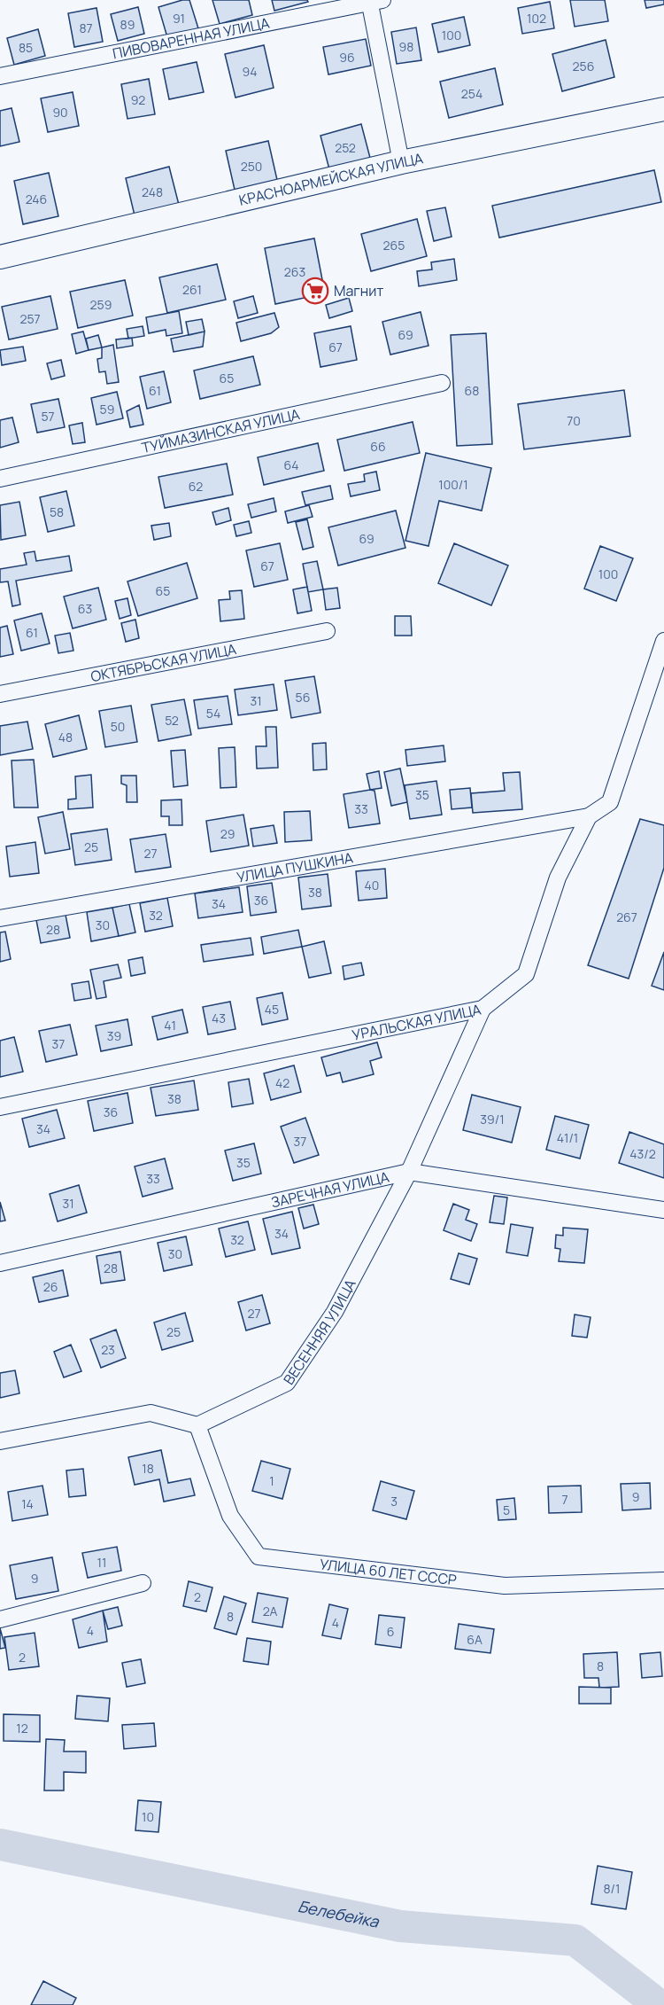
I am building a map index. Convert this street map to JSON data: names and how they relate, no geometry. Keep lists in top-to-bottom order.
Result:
{
  "streets": {
    "main road": ["КРАСНОАРМЕЙСКАЯ УЛИЦА"],
    "street": [
      "ПИВОВАРЕННАЯ УЛИЦА",
      "ТУЙМАЗИНСКАЯ УЛИЦА",
      "ОКТЯБРЬСКАЯ УЛИЦА",
      "УЛИЦА ПУШКИНА",
      "УРАЛЬСКАЯ УЛИЦА",
      "ЗАРЕЧНАЯ УЛИЦА",
      "ВЕСЕННЯЯ УЛИЦА",
      "УЛИЦА 60 ЛЕТ СССР"
    ]
  },
  "crossings": [
    ["УЛИЦА ПУШКИНА", "УРАЛЬСКАЯ УЛИЦА"],
    ["УРАЛЬСКАЯ УЛИЦА", "ВЕСЕННЯЯ УЛИЦА"],
    ["ЗАРЕЧНАЯ УЛИЦА", "ВЕСЕННЯЯ УЛИЦА"],
    ["ВЕСЕННЯЯ УЛИЦА", "УЛИЦА 60 ЛЕТ СССР"]
  ],
  "water": ["Белебейка"],
  "places": {
    "supermarket": ["Магнит"]
  },
  "house_numbers": [
    "91",
    "102",
    "89",
    "87",
    "100",
    "98",
    "85",
    "96",
    "256",
    "94",
    "254",
    "92",
    "90",
    "252",
    "250",
    "248",
    "246",
    "265",
    "263",
    "261",
    "259",
    "257",
    "69",
    "67",
    "65",
    "61",
    "68",
    "59",
    "57",
    "70",
    "66",
    "64",
    "100/1",
    "62",
    "58",
    "69",
    "67",
    "100",
    "65",
    "63",
    "61",
    "56",
    "31",
    "54",
    "52",
    "50",
    "48",
    "35",
    "33",
    "29",
    "25",
    "27",
    "40",
    "38",
    "36",
    "34",
    "32",
    "267",
    "30",
    "28",
    "45",
    "43",
    "41",
    "39",
    "37",
    "42",
    "38",
    "36",
    "39/1",
    "34",
    "41/1",
    "37",
    "43/2",
    "35",
    "33",
    "31",
    "34",
    "32",
    "30",
    "28",
    "26",
    "27",
    "25",
    "23",
    "18",
    "1",
    "9",
    "7",
    "3",
    "14",
    "5",
    "11",
    "9",
    "2",
    "2А",
    "8",
    "4",
    "4",
    "6",
    "6А",
    "2",
    "8",
    "12",
    "10",
    "8/1"
  ]
}
